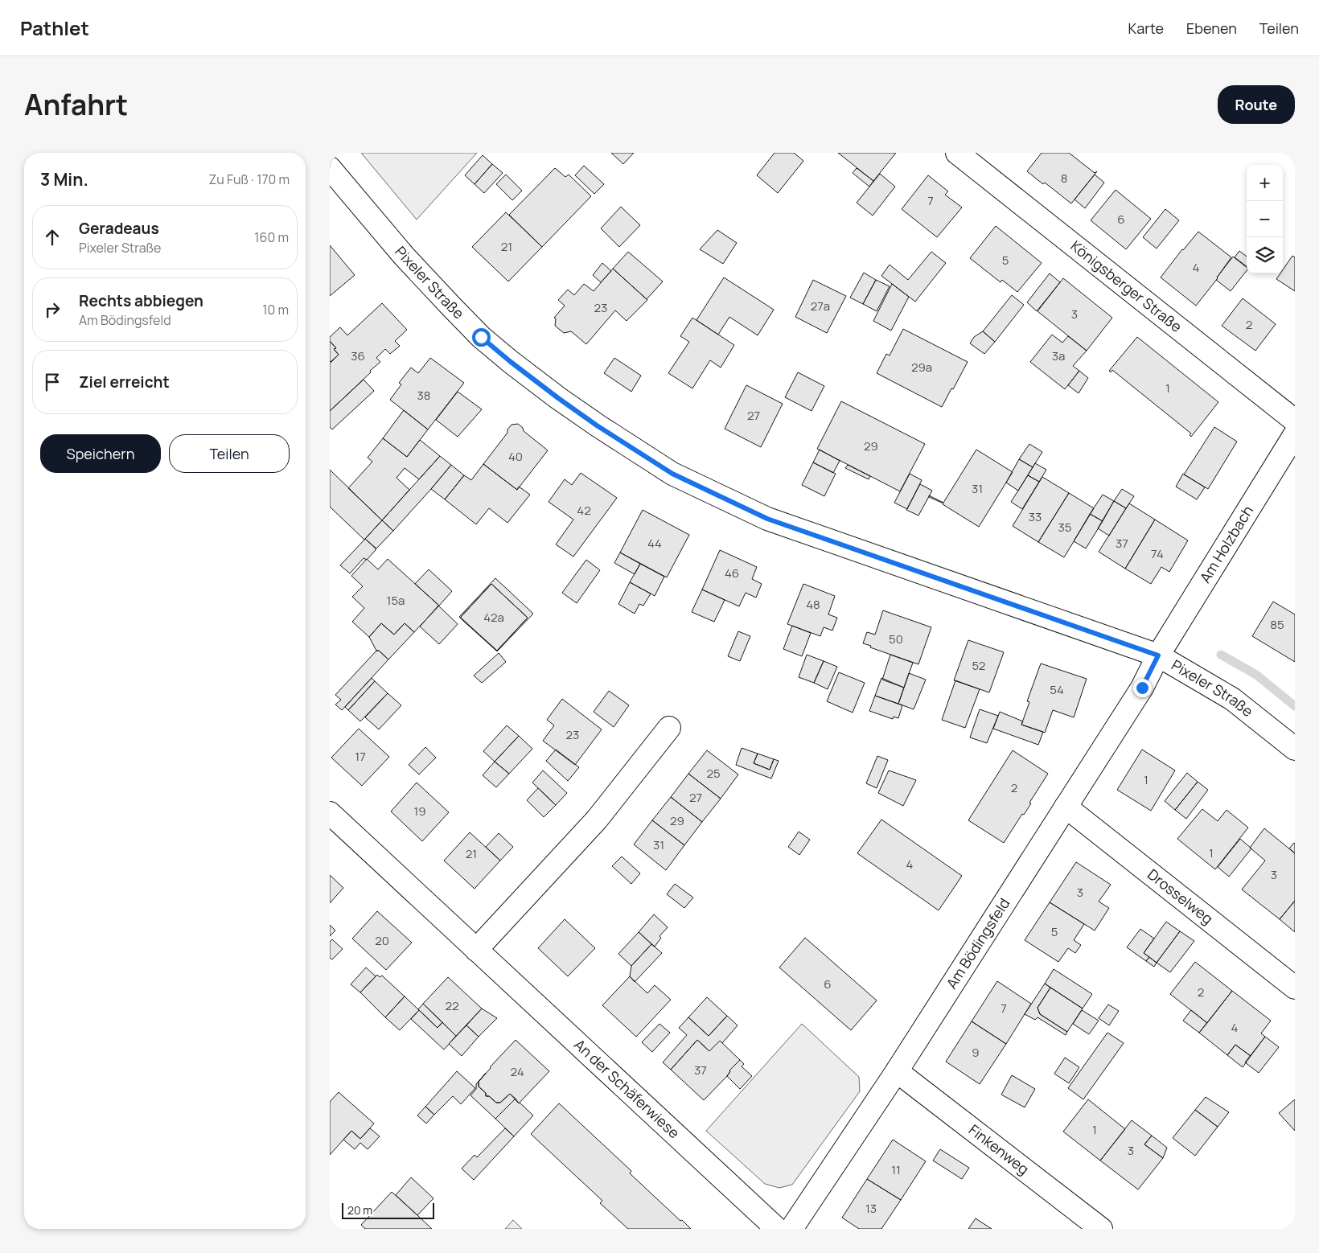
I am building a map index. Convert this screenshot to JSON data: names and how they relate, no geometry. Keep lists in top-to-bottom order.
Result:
{
  "streets": {
    "street": [
      "Pixeler Straße",
      "Königsberger Straße",
      "Am Holzbach",
      "Drosselweg",
      "Am Bödingsfeld",
      "An der Schäferwiese",
      "Finkenweg"
    ]
  },
  "crossings": [
    ["Pixeler Straße", "Am Holzbach"],
    ["Pixeler Straße", "Am Bödingsfeld"],
    ["Am Holzbach", "Am Bödingsfeld"],
    ["Drosselweg", "Am Bödingsfeld"],
    ["Am Bödingsfeld", "Finkenweg"]
  ],
  "house_numbers": [
    "8",
    "7",
    "6",
    "21",
    "5",
    "4",
    "27a",
    "23",
    "3",
    "2",
    "36",
    "3a",
    "29a",
    "1",
    "38",
    "27",
    "29",
    "40",
    "31",
    "42",
    "33",
    "35",
    "44",
    "37",
    "74",
    "46",
    "15a",
    "48",
    "42a",
    "85",
    "50",
    "52",
    "54",
    "23",
    "17",
    "25",
    "1",
    "2",
    "27",
    "19",
    "29",
    "31",
    "1",
    "21",
    "4",
    "3",
    "3",
    "5",
    "20",
    "6",
    "2",
    "22",
    "7",
    "4",
    "9",
    "37",
    "24",
    "1",
    "3",
    "11",
    "13"
  ],
  "scale_bar": "20 m",
  "page": {
    "header": "Pathlet",
    "nav": ["Karte", "Ebenen", "Teilen"],
    "title": "Anfahrt",
    "buttons": [
      "Route",
      ["Speichern", "Teilen"]
    ],
    "heading": ["3 Min.", "Zu Fuß · 170 m"],
    "map_buttons": ["+", "−"],
    "list": [
      ["Geradeaus", "Pixeler Straße", "160 m"],
      ["Rechts abbiegen", "Am Bödingsfeld", "10 m"],
      "Ziel erreicht"
    ],
    "scale": "20 m"
  }
}
